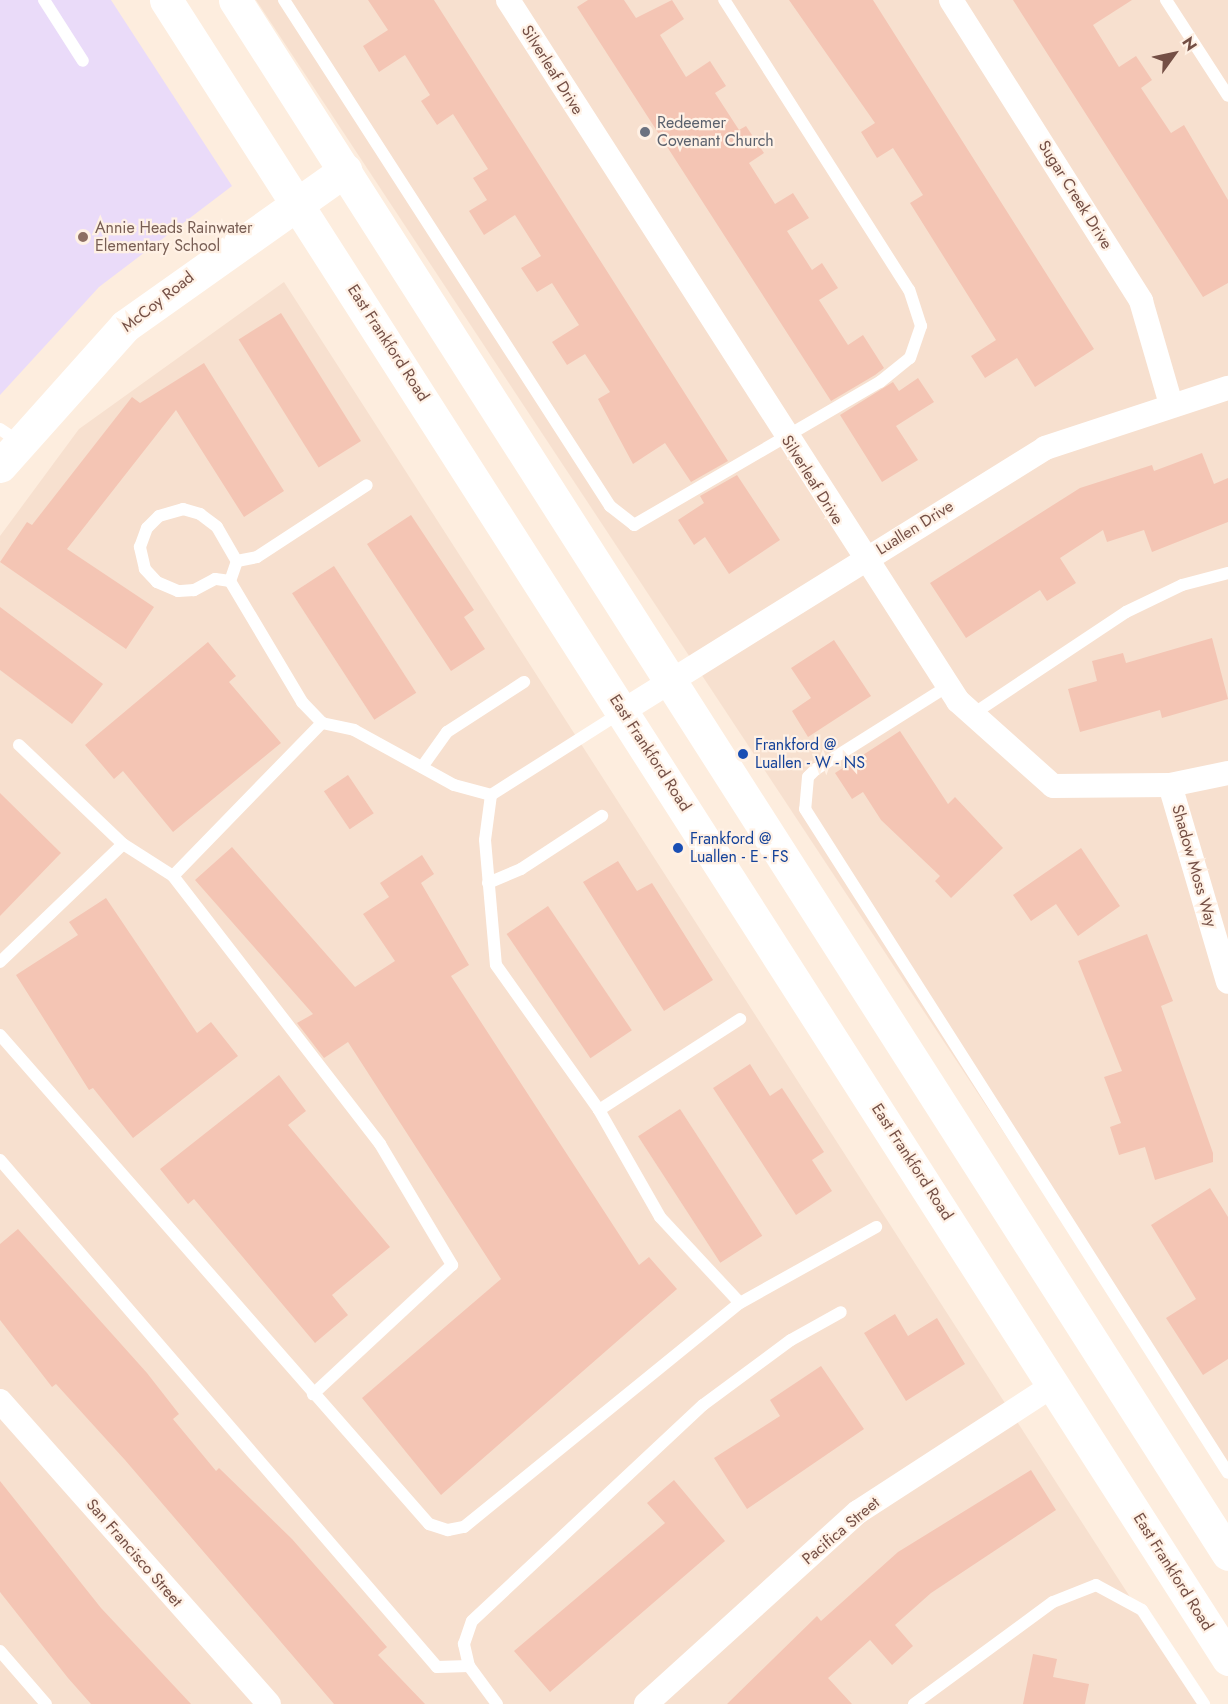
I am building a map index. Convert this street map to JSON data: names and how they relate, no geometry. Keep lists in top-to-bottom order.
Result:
{
  "streets": {
    "main road": ["McCoy Road", "East Frankford Road"],
    "street": [
      "Silverleaf Drive",
      "Sugar Creek Drive",
      "Luallen Drive",
      "Shadow Moss Way",
      "Pacifica Street",
      "San Francisco Street"
    ]
  },
  "crossings": [
    ["Silverleaf Drive", "Luallen Drive"],
    ["Silverleaf Drive", "Shadow Moss Way"],
    ["Sugar Creek Drive", "Luallen Drive"],
    ["McCoy Road", "East Frankford Road"],
    ["East Frankford Road", "Luallen Drive"],
    ["East Frankford Road", "Pacifica Street"]
  ],
  "places": [
    "Redeemer Covenant Church",
    "Annie Heads Rainwater Elementary School",
    "Frankford @ Luallen - W - NS",
    "Frankford @ Luallen - E - FS"
  ],
  "north": "top right"
}
